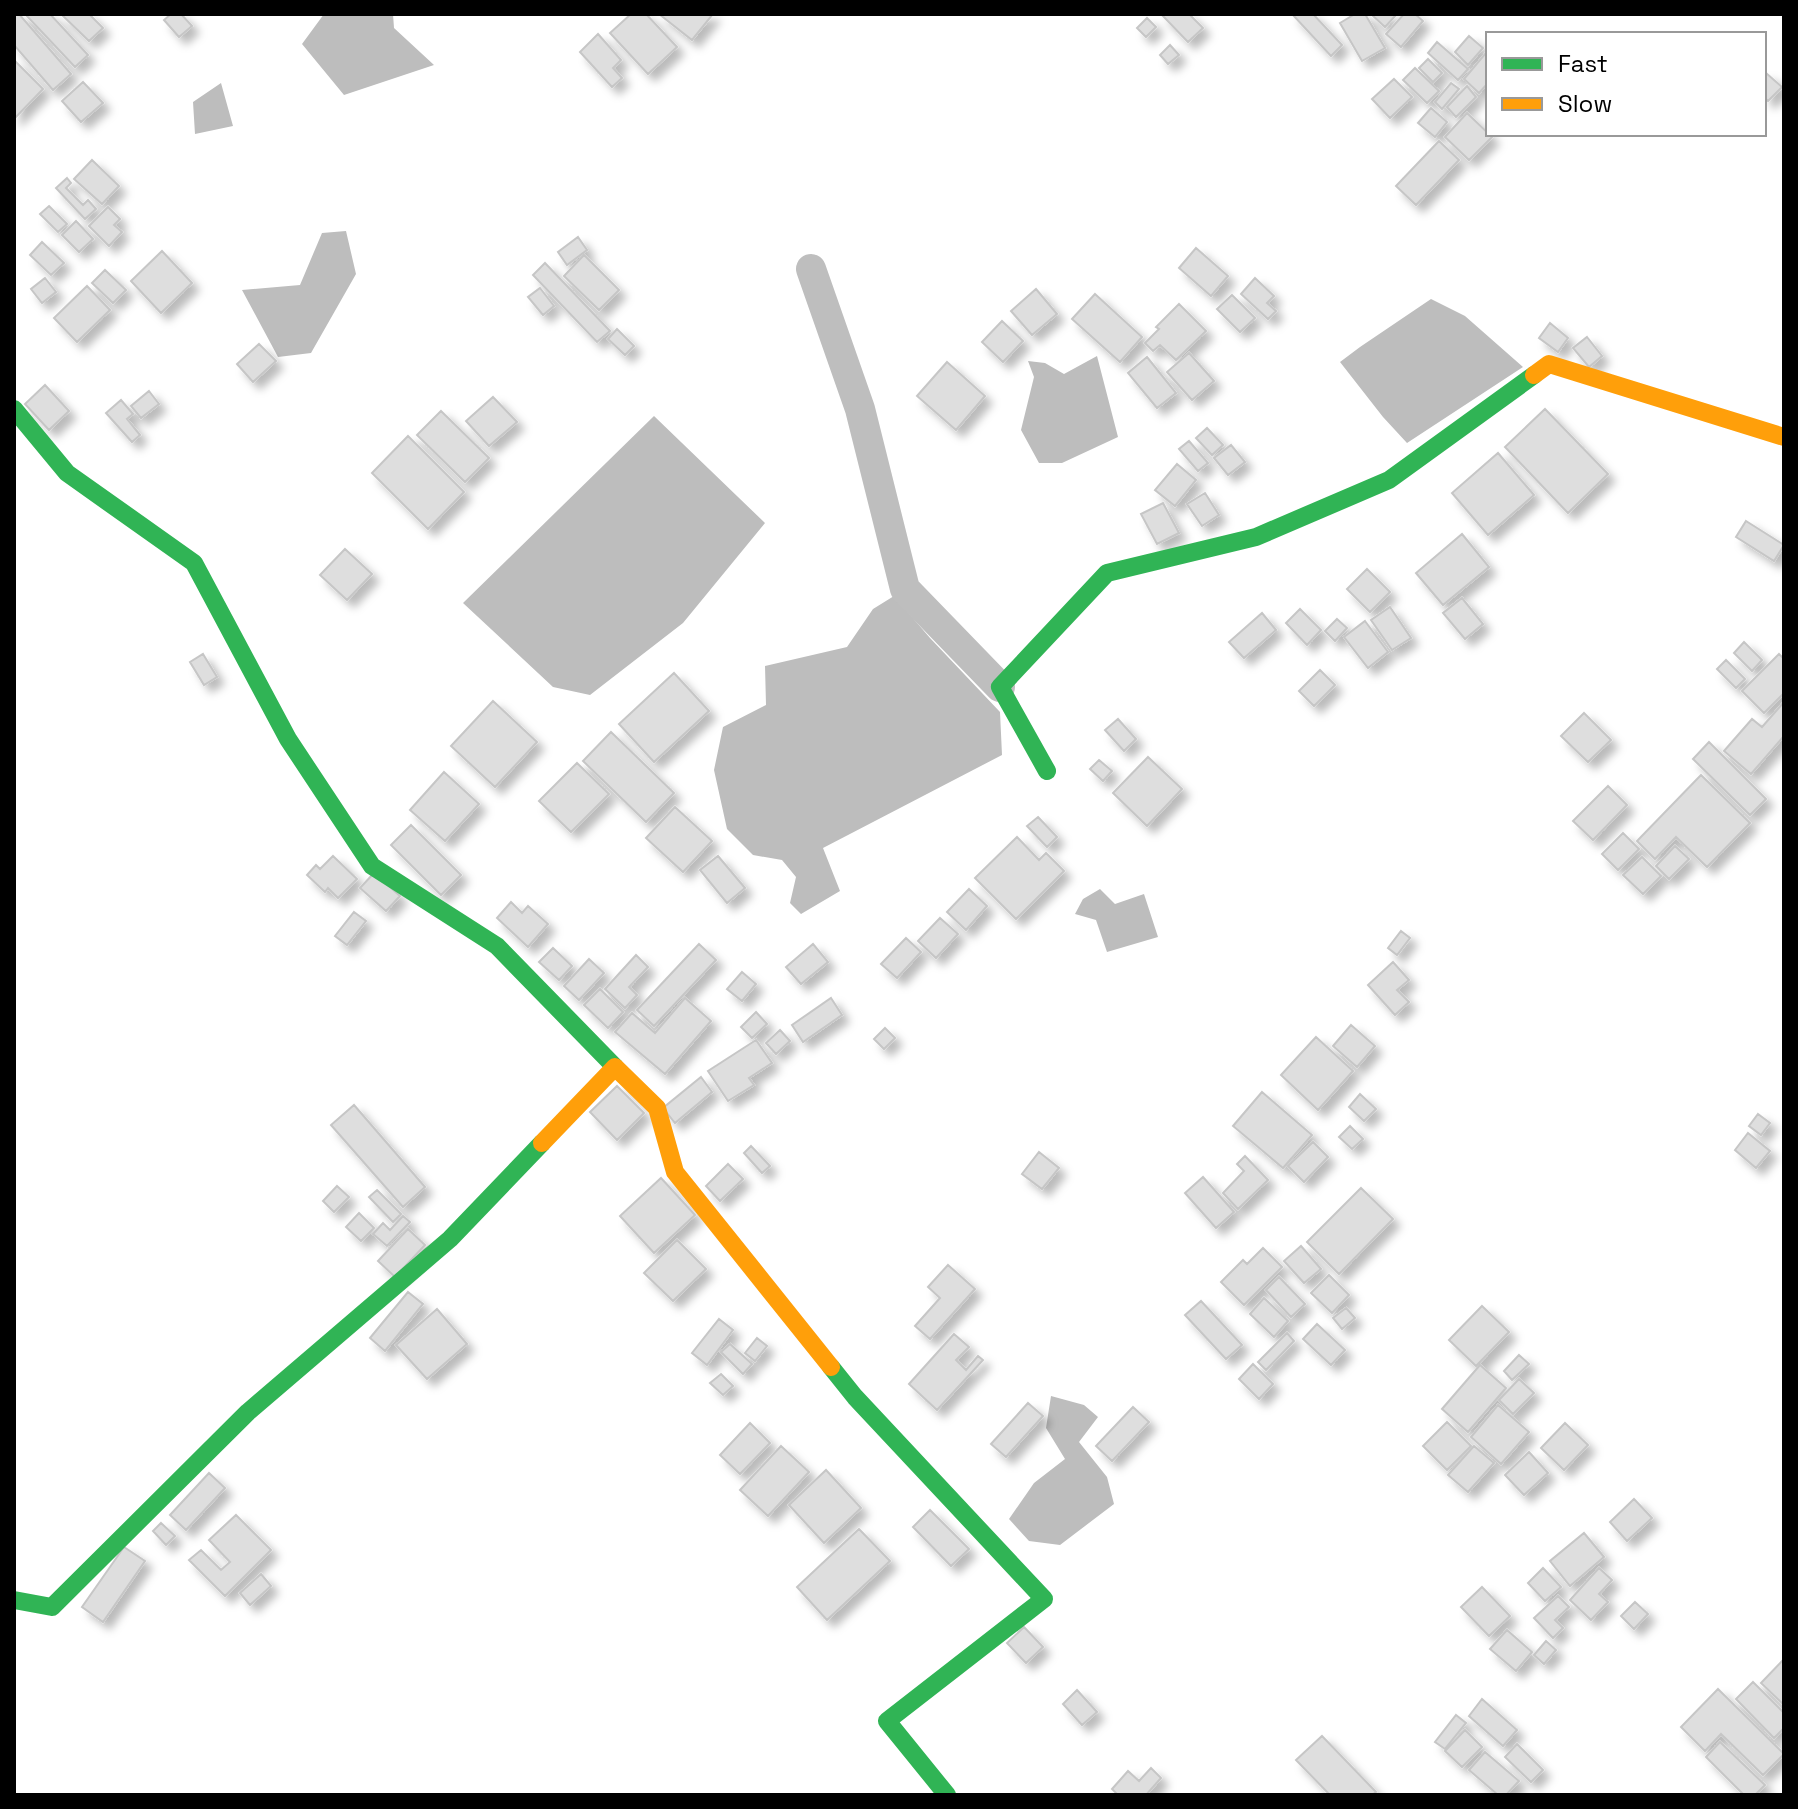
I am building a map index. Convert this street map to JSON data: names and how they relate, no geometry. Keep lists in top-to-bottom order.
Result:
{
  "legend": ["Fast", "Slow"]
}
